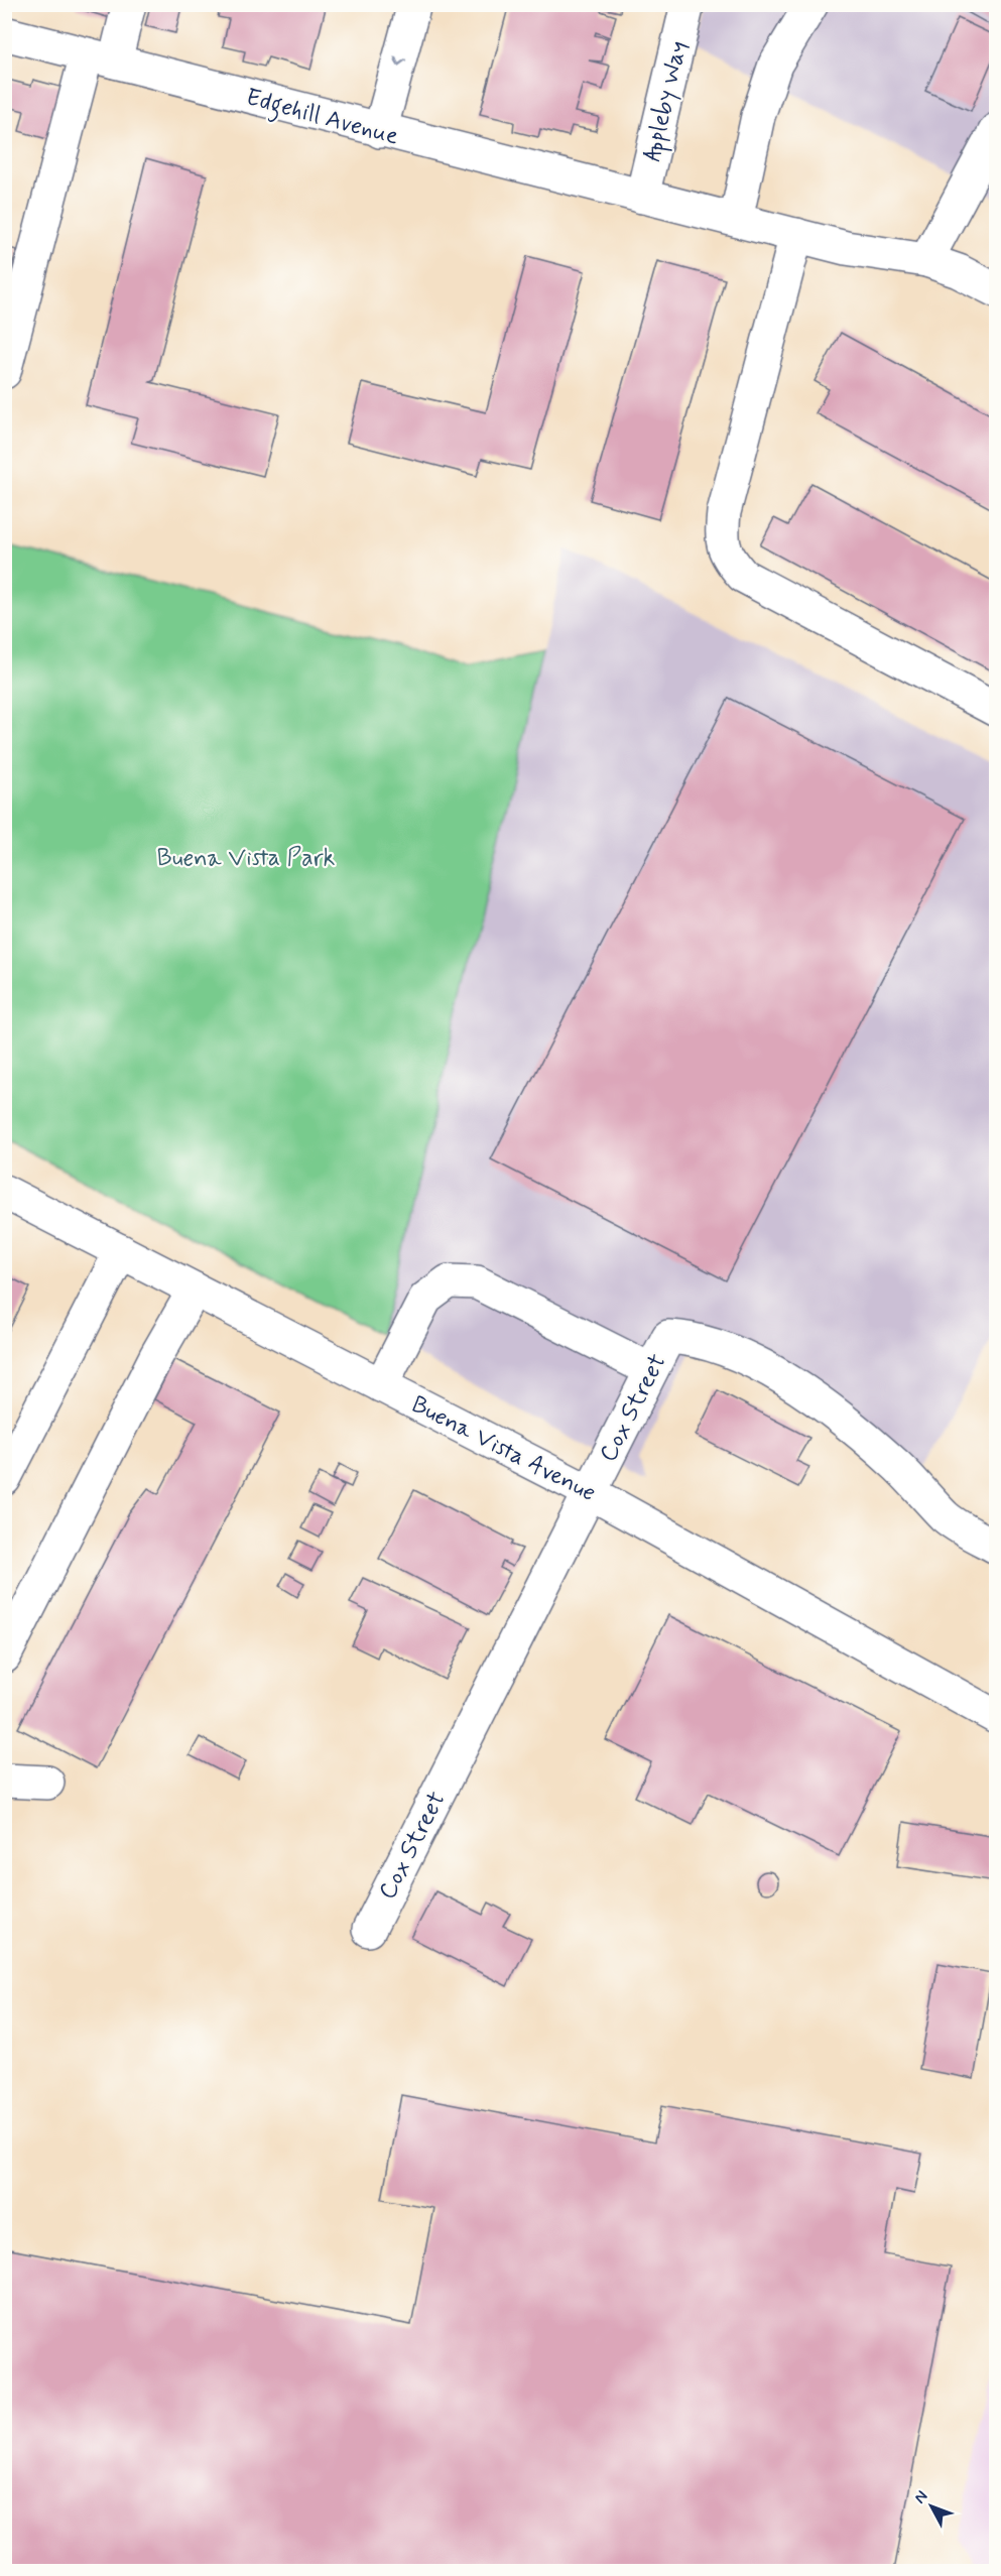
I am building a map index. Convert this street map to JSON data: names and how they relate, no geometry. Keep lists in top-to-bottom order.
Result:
{
  "streets": {
    "street": [
      "Appleby Way",
      "Edgehill Avenue",
      "Cox Street",
      "Buena Vista Avenue"
    ]
  },
  "crossings": [
    ["Appleby Way", "Edgehill Avenue"],
    ["Cox Street", "Buena Vista Avenue"]
  ],
  "parks": ["Buena Vista Park"],
  "north": "top left"
}
